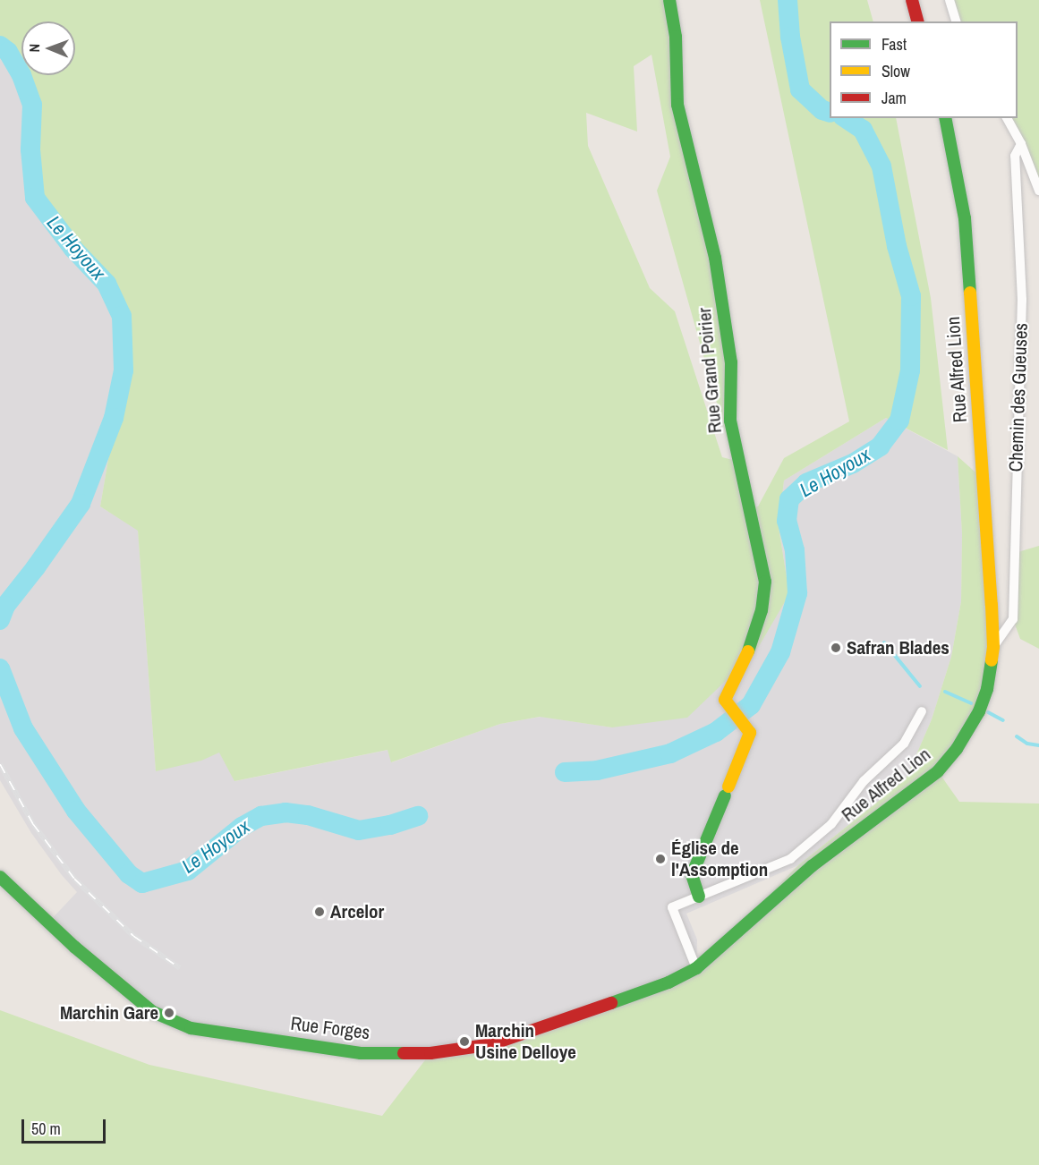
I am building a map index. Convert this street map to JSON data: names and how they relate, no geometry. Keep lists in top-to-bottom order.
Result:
{
  "streets": {
    "main road": ["Rue Alfred Lion", "Rue Grand Poirier", "Rue Forges"],
    "street": ["Chemin des Gueuses"]
  },
  "crossings": [
    ["Rue Alfred Lion", "Rue Grand Poirier"],
    ["Rue Alfred Lion", "Chemin des Gueuses"],
    ["Rue Alfred Lion", "Rue Forges"]
  ],
  "water": ["Le Hoyoux"],
  "places": [
    "Safran Blades",
    "Église de l'Assomption",
    "Arcelor",
    "Marchin Gare",
    "Marchin Usine Delloye"
  ],
  "legend": ["Fast", "Slow", "Jam"],
  "scale_bar": "50 m",
  "north": "left"
}
